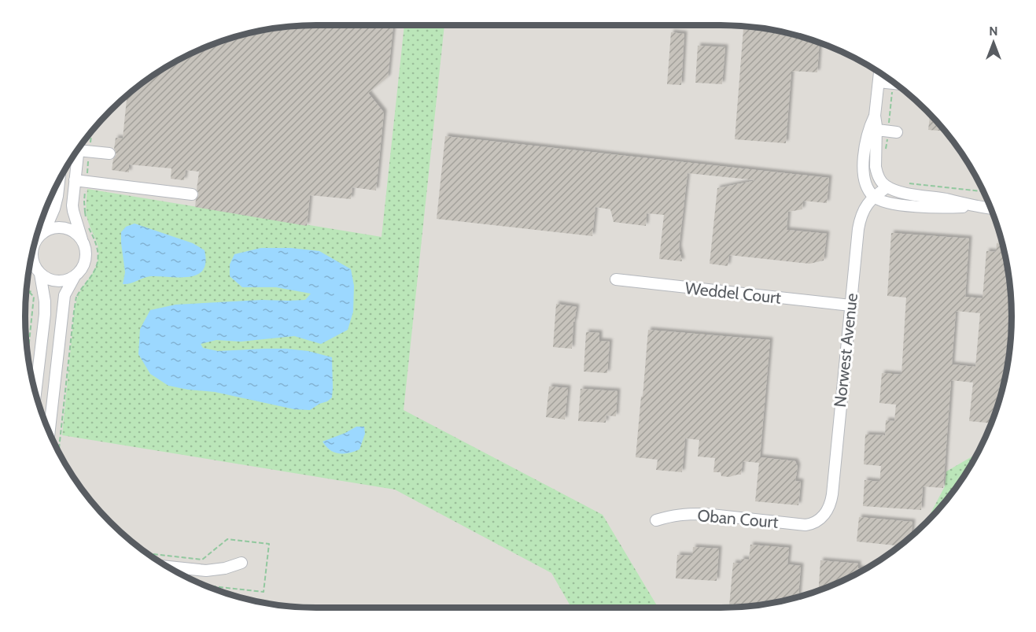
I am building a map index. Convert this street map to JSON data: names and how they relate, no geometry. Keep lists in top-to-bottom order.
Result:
{
  "streets": {
    "street": ["Weddel Court", "Norwest Avenue", "Oban Court"]
  },
  "crossings": [
    ["Weddel Court", "Norwest Avenue"],
    ["Norwest Avenue", "Oban Court"]
  ],
  "north": "top"
}
